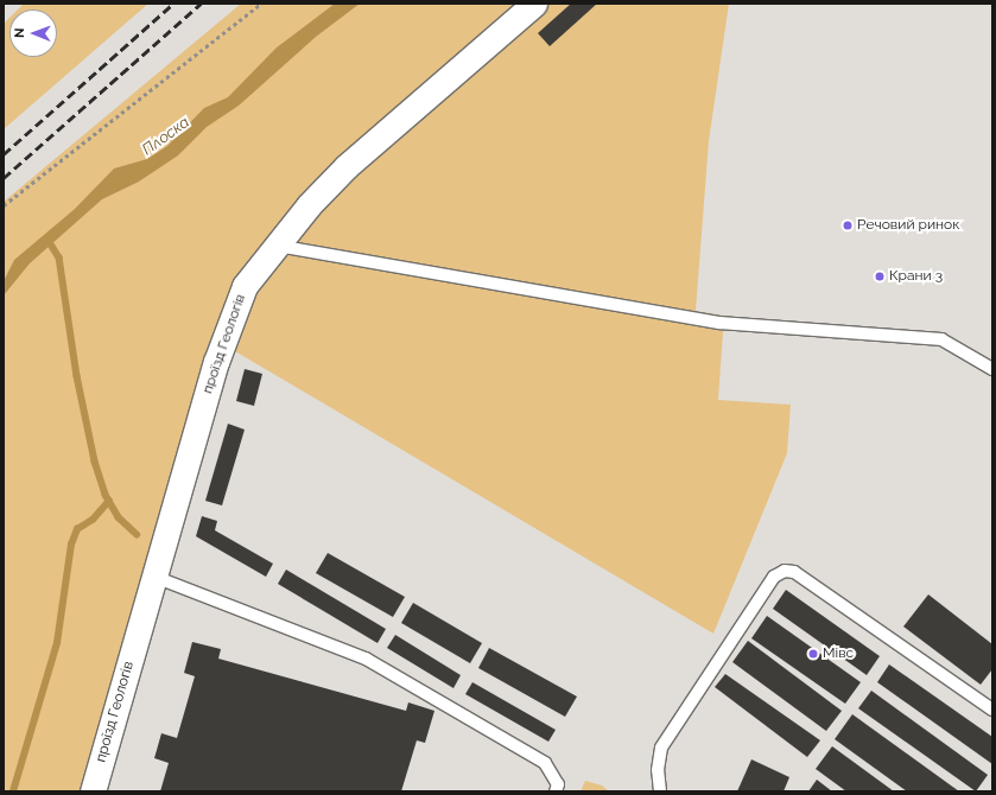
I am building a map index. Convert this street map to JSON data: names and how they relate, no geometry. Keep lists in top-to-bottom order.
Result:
{
  "streets": {
    "street": ["проїзд Геологів"]
  },
  "water": ["Плоска"],
  "places": ["Речовий ринок", "Крани 3", "Мівс"],
  "north": "left"
}
